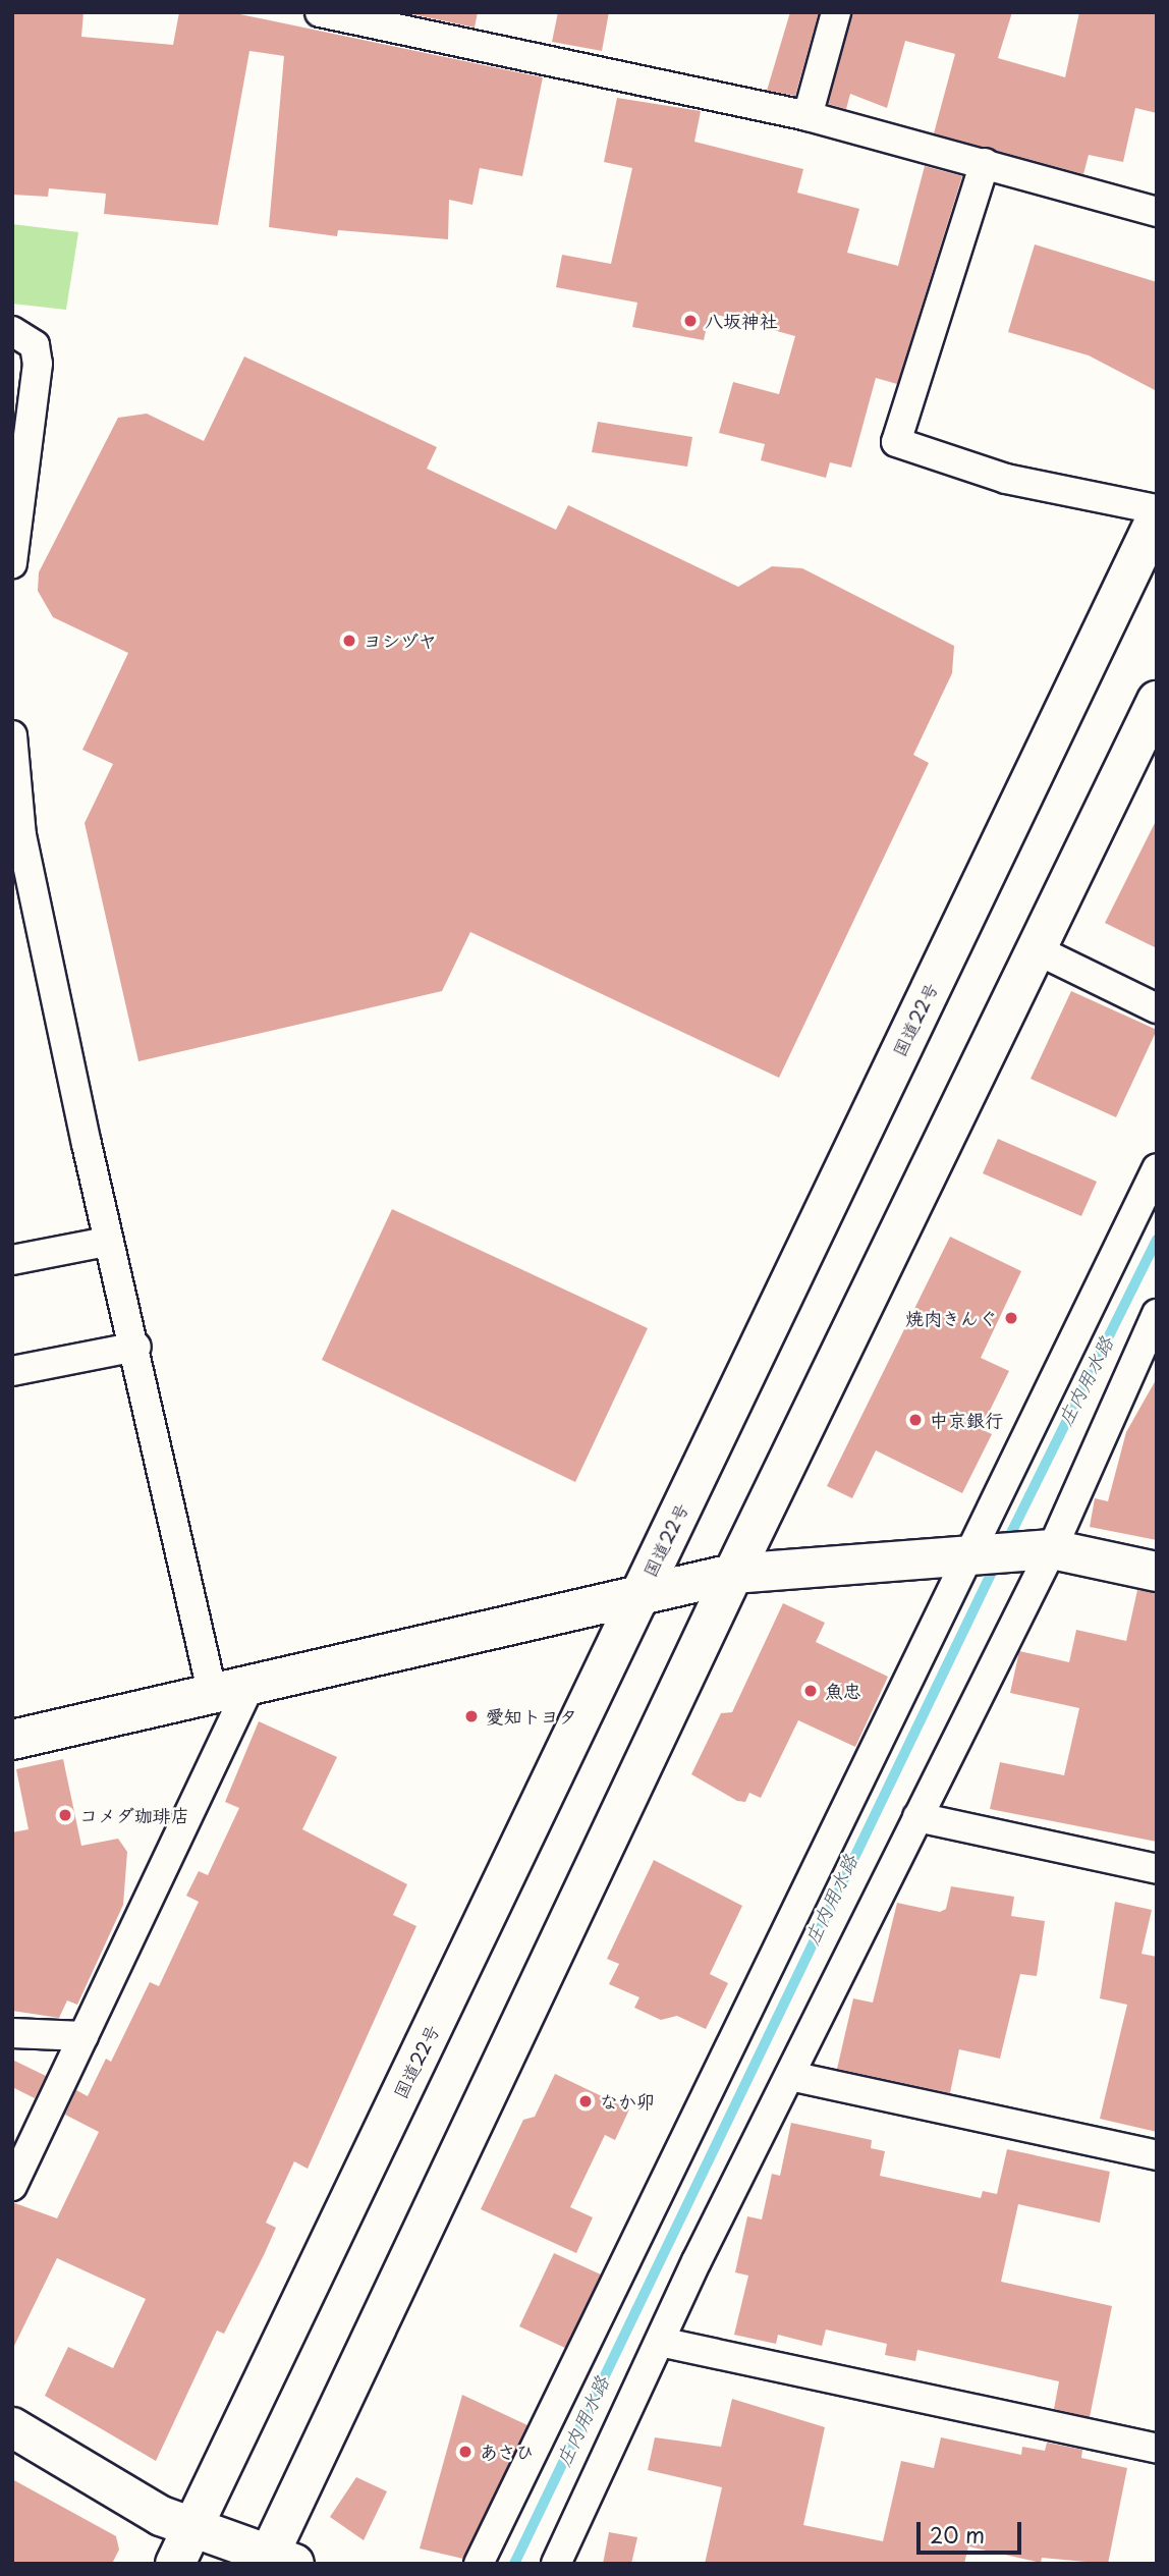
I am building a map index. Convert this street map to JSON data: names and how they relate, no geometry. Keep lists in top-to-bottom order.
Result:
{
  "streets": {
    "main road": ["国道22号"]
  },
  "water": ["庄内用水路"],
  "places": [
    "八坂神社",
    "ヨシヅヤ",
    "焼肉きんぐ",
    "中京銀行",
    "魚忠",
    "愛知トヨタ",
    "コメダ珈琲店",
    "なか卯",
    "あさひ"
  ],
  "scale_bar": "20 m"
}
